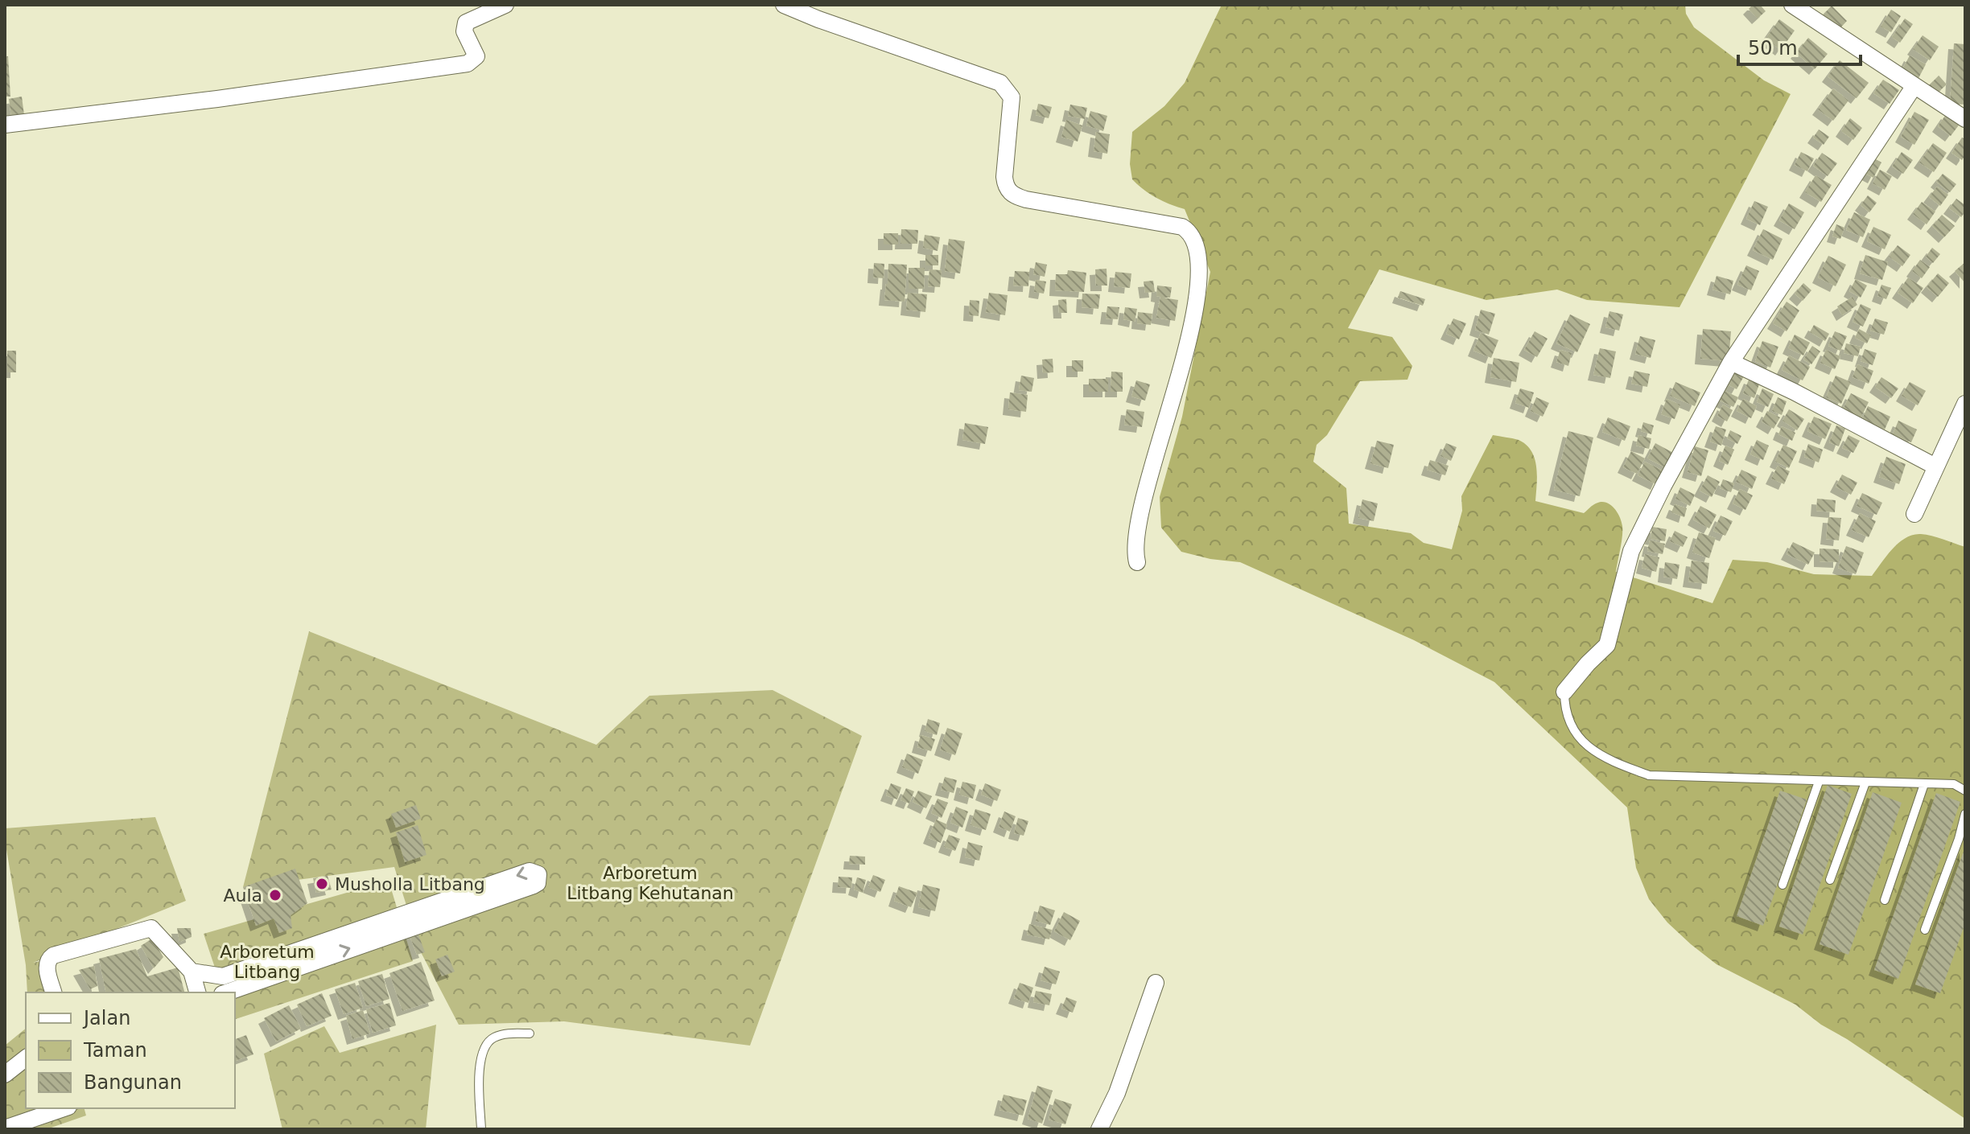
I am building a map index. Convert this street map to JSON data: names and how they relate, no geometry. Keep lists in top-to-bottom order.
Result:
{
  "parks": ["Arboretum Litbang Kehutanan", "Arboretum Litbang"],
  "places": ["Musholla Litbang", "Aula"],
  "legend": ["Jalan", "Taman", "Bangunan"],
  "scale_bar": "50 m"
}
